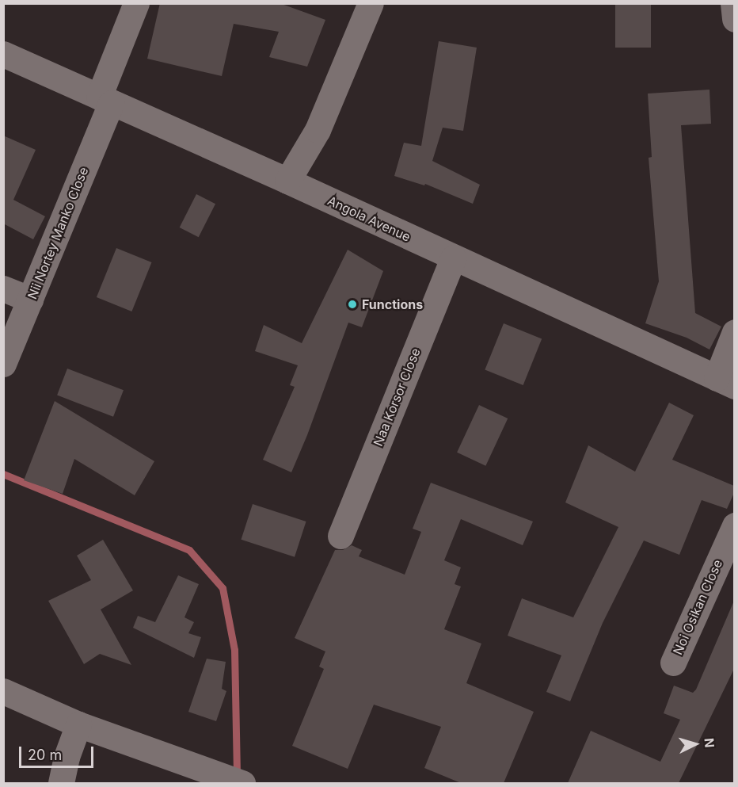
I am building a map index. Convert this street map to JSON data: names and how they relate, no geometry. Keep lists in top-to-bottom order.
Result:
{
  "streets": {
    "street": [
      "Angola Avenue",
      "Nii Nortey Manko Close",
      "Naa Korsor Close",
      "Noi Osikan Close"
    ]
  },
  "crossings": [
    ["Angola Avenue", "Nii Nortey Manko Close"],
    ["Angola Avenue", "Naa Korsor Close"]
  ],
  "places": ["Functions"],
  "scale_bar": "20 m",
  "north": "right"
}
